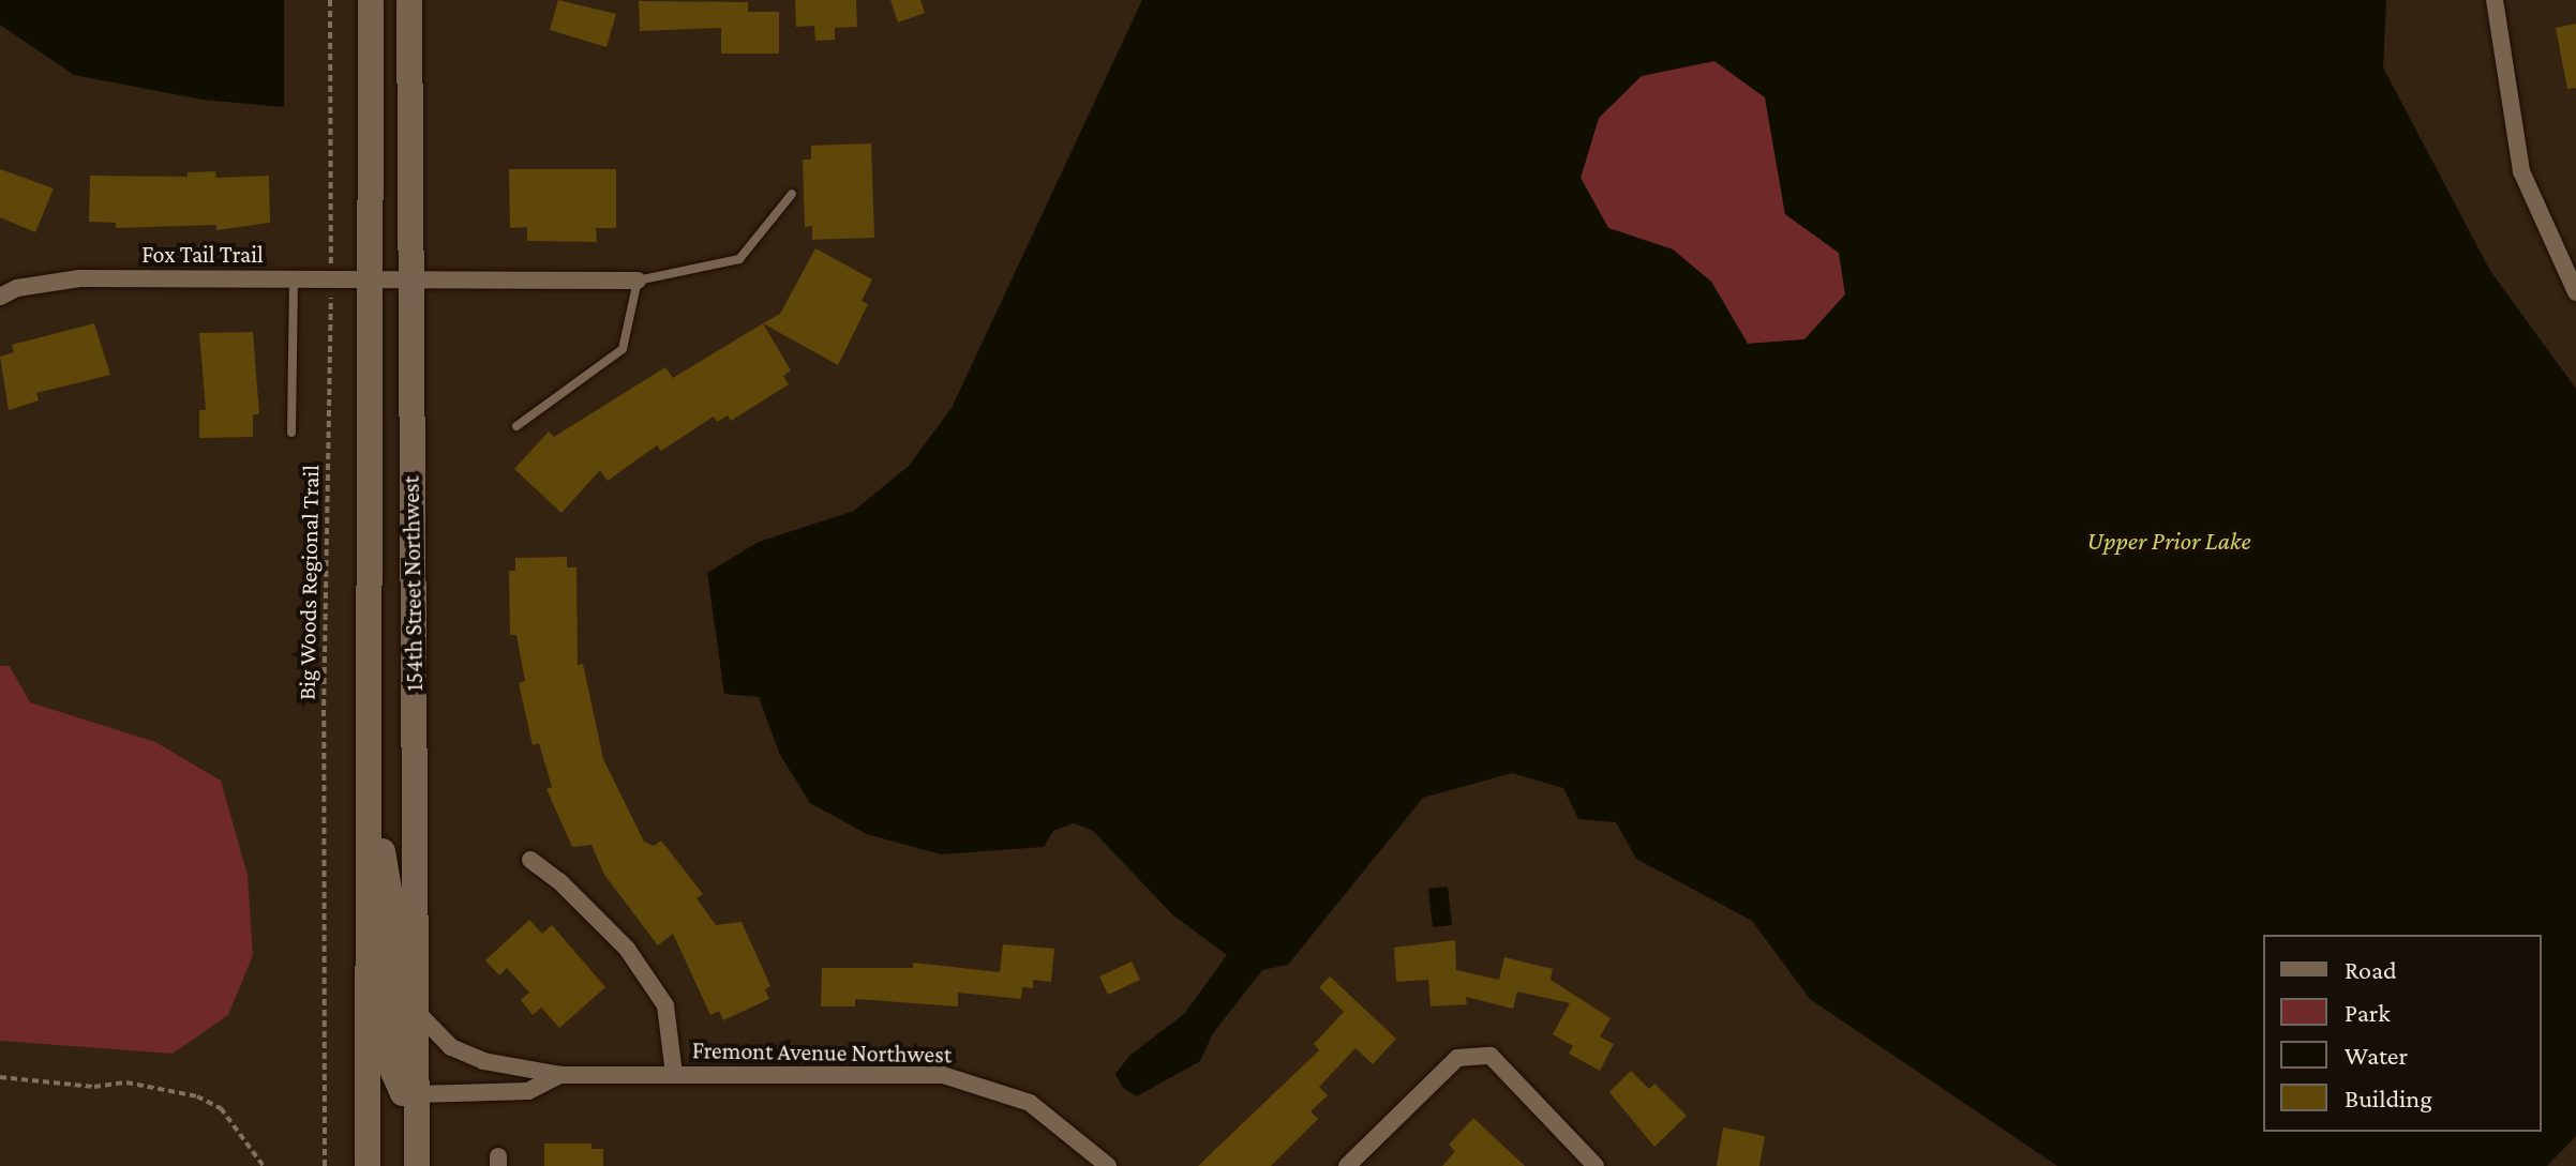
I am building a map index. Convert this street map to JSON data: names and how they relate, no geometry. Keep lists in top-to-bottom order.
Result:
{
  "streets": {
    "street": ["Fox Tail Trail", "154th Street Northwest", "Fremont Avenue Northwest"],
    "path": ["Big Woods Regional Trail"]
  },
  "crossings": [
    ["Fox Tail Trail", "Big Woods Regional Trail"],
    ["Fox Tail Trail", "154th Street Northwest"],
    ["154th Street Northwest", "Fremont Avenue Northwest"]
  ],
  "water": ["Upper Prior Lake"],
  "legend": [
    "Road",
    "Park",
    "Water",
    "Building"
  ]
}
